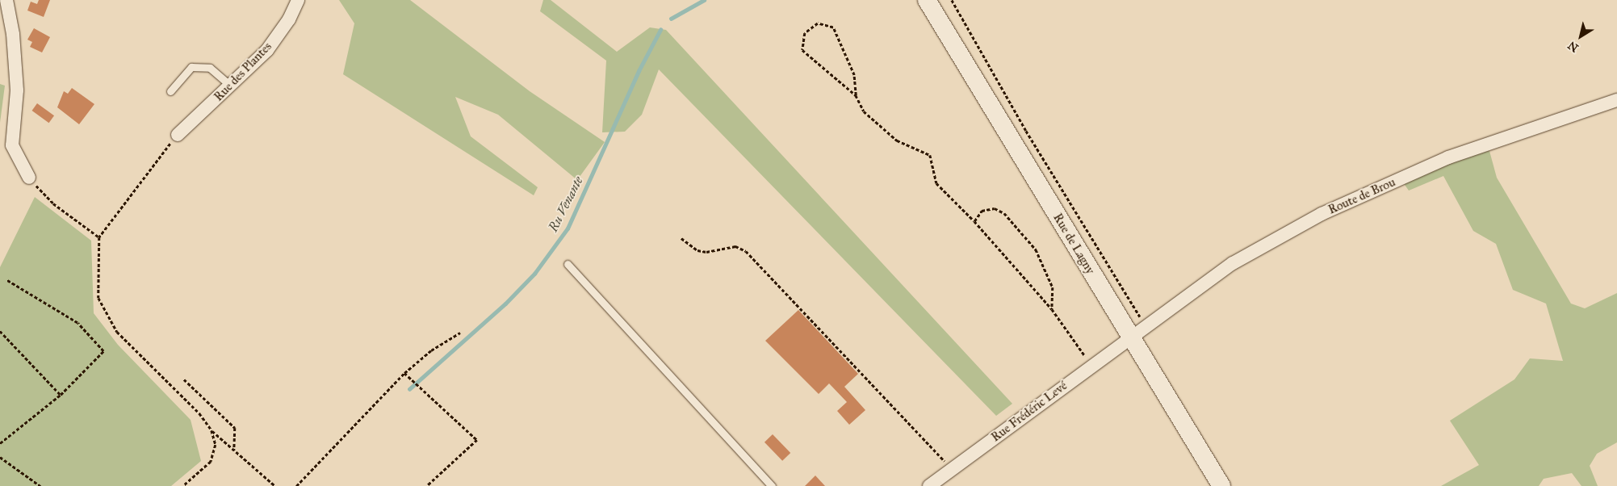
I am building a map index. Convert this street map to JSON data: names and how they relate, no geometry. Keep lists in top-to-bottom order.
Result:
{
  "streets": {
    "main road": ["Rue de Lagny"],
    "street": ["Rue des Plantes", "Route de Brou", "Rue Frédéric Levé"]
  },
  "crossings": [
    ["Route de Brou", "Rue de Lagny"],
    ["Route de Brou", "Rue Frédéric Levé"],
    ["Rue de Lagny", "Rue Frédéric Levé"]
  ],
  "water": ["Ru Venante"],
  "north": "bottom left"
}
